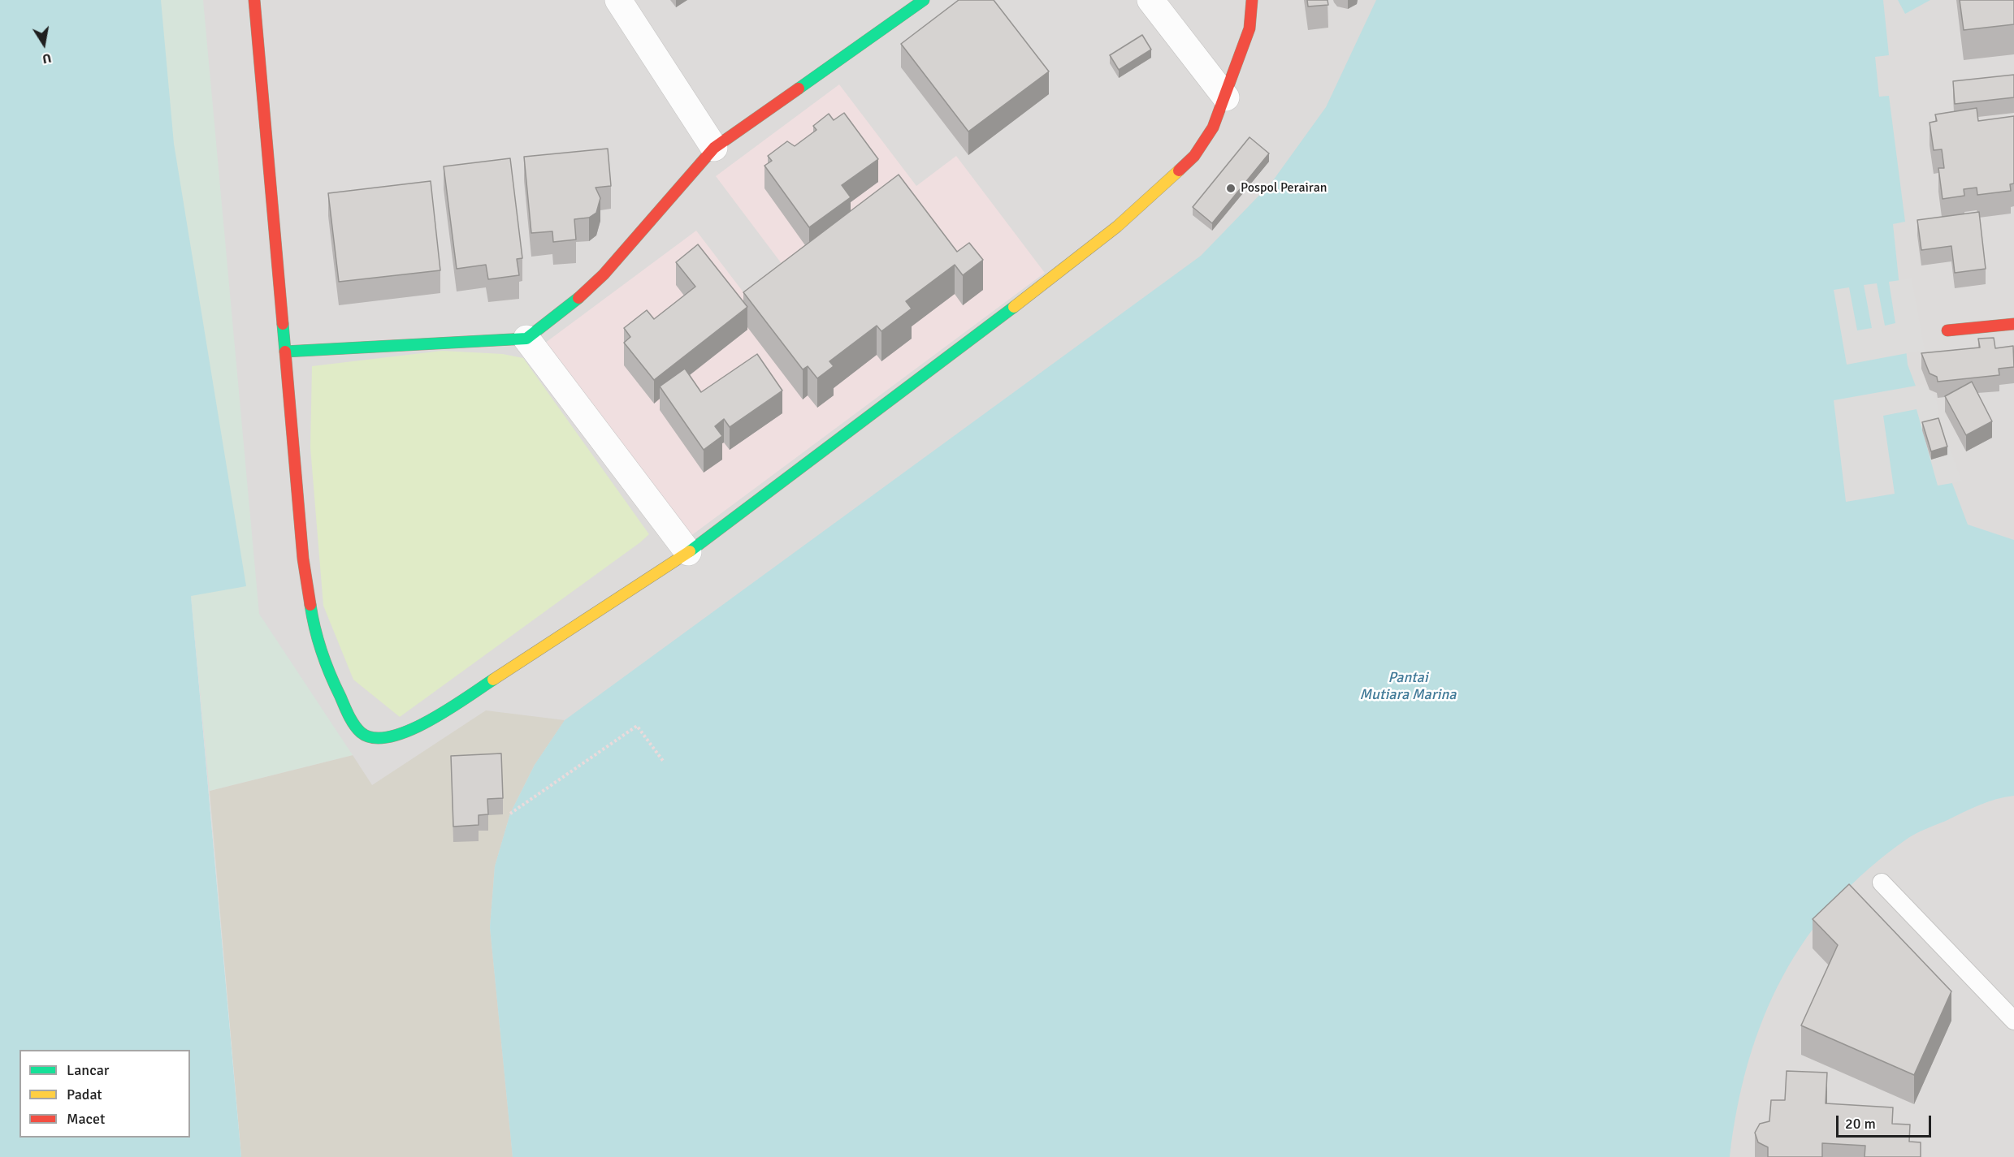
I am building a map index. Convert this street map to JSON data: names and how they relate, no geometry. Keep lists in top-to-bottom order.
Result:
{
  "water": ["Pantai Mutiara Marina"],
  "places": ["Pospol Perairan"],
  "legend": ["Lancar", "Padat", "Macet"],
  "scale_bar": "20 m",
  "north": "bottom"
}
